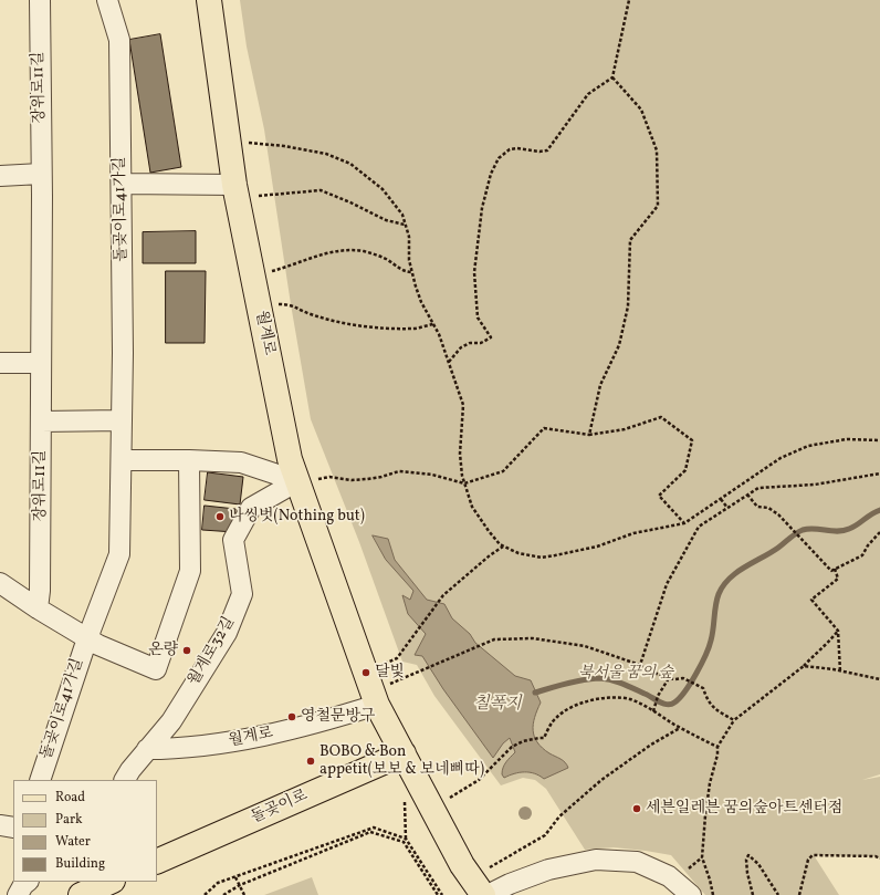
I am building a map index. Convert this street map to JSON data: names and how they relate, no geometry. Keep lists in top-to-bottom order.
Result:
{
  "streets": {
    "main road": ["월계로", "돌곶이로"],
    "street": ["장위로11길", "돌곶이로41가길", "월계로32길"]
  },
  "crossings": [
    ["월계로", "월계로32길"],
    ["월계로", "돌곶이로"]
  ],
  "water": ["칠폭지"],
  "parks": ["북서울 꿈의 숲"],
  "places": [
    "나씽벗(Nothing but)",
    "온량",
    "달빛",
    "영철문방구",
    "BOBO & Bon appetit(보보 & 보네삐따)",
    "세븐일레븐 꿈의숲아트센터점"
  ],
  "legend": [
    "Road",
    "Park",
    "Water",
    "Building"
  ]
}
